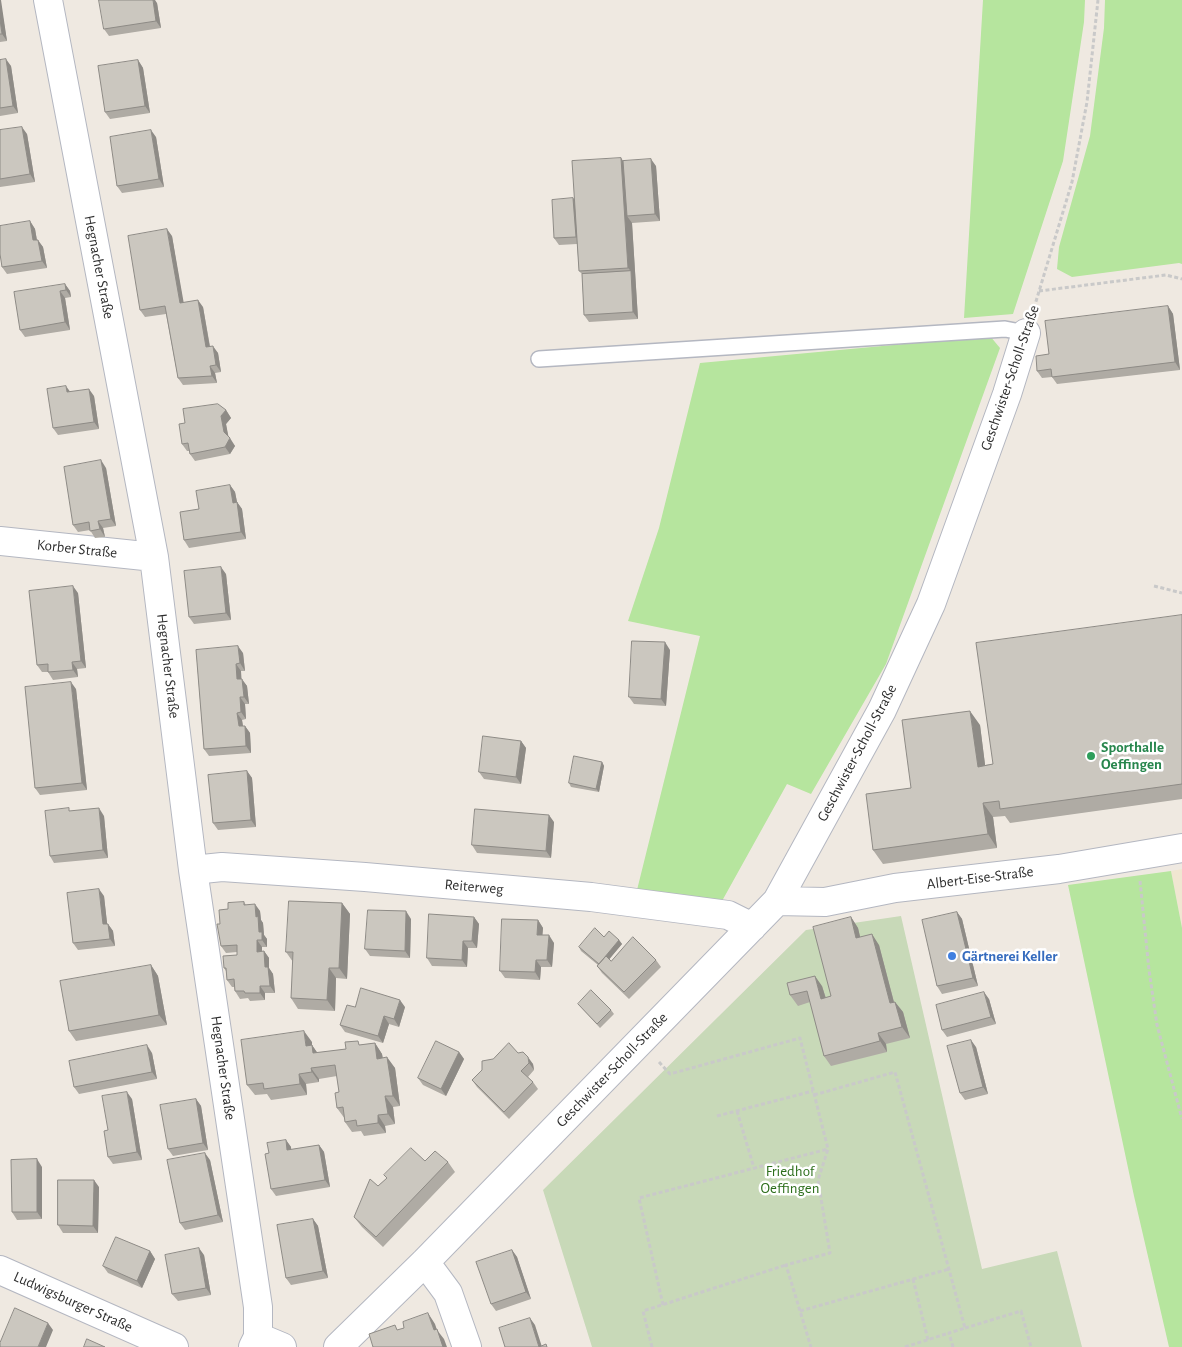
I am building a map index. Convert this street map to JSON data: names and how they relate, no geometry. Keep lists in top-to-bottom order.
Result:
{
  "streets": {
    "street": [
      "Hegnacher Straße",
      "Geschwister-Scholl-Straße",
      "Korber Straße",
      "Albert-Eise-Straße",
      "Reiterweg",
      "Ludwigsburger Straße"
    ]
  },
  "crossings": [
    ["Hegnacher Straße", "Korber Straße"],
    ["Hegnacher Straße", "Reiterweg"],
    ["Geschwister-Scholl-Straße", "Albert-Eise-Straße"],
    ["Geschwister-Scholl-Straße", "Reiterweg"]
  ],
  "parks": ["Friedhof Oeffingen"],
  "places": ["Sporthalle Oeffingen", "Gärtnerei Keller"]
}
